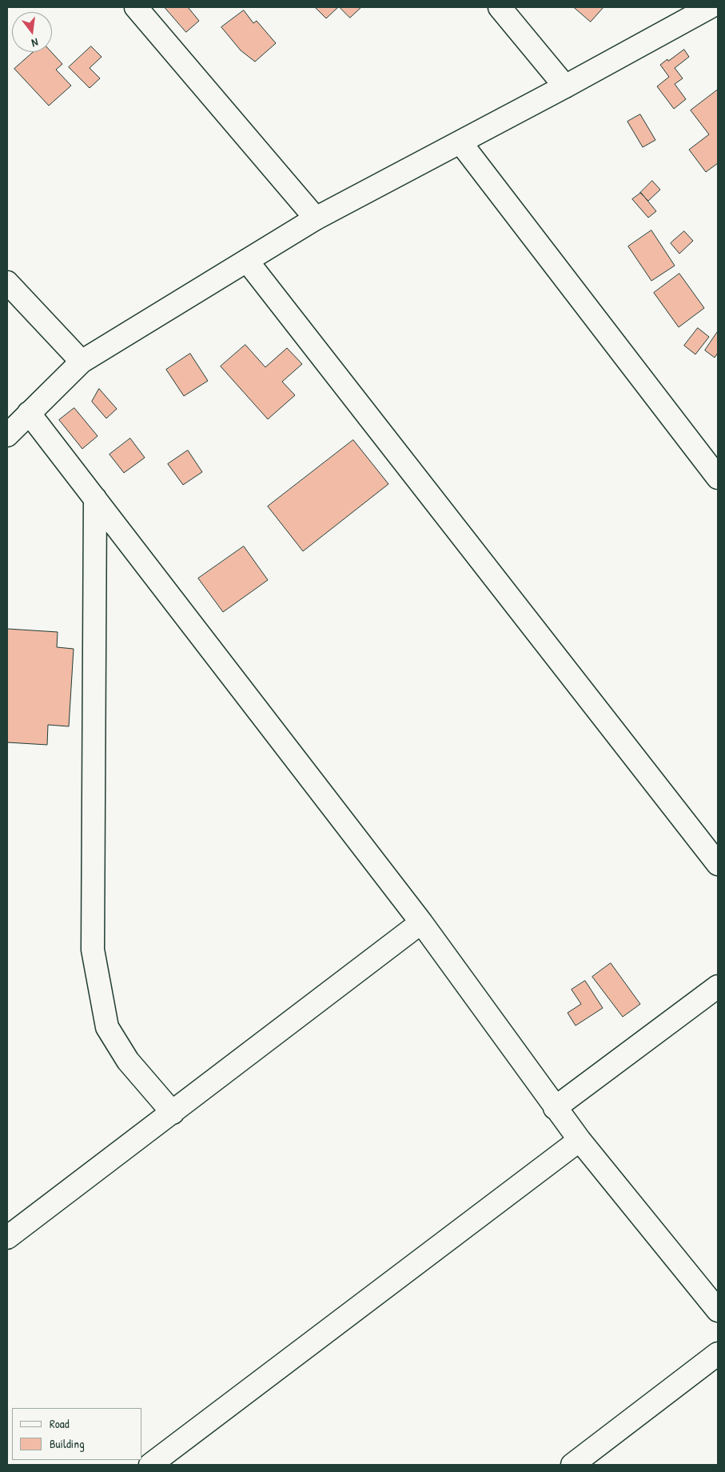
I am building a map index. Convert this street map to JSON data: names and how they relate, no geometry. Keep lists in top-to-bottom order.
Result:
{
  "legend": ["Road", "Building"],
  "north": "bottom"
}
